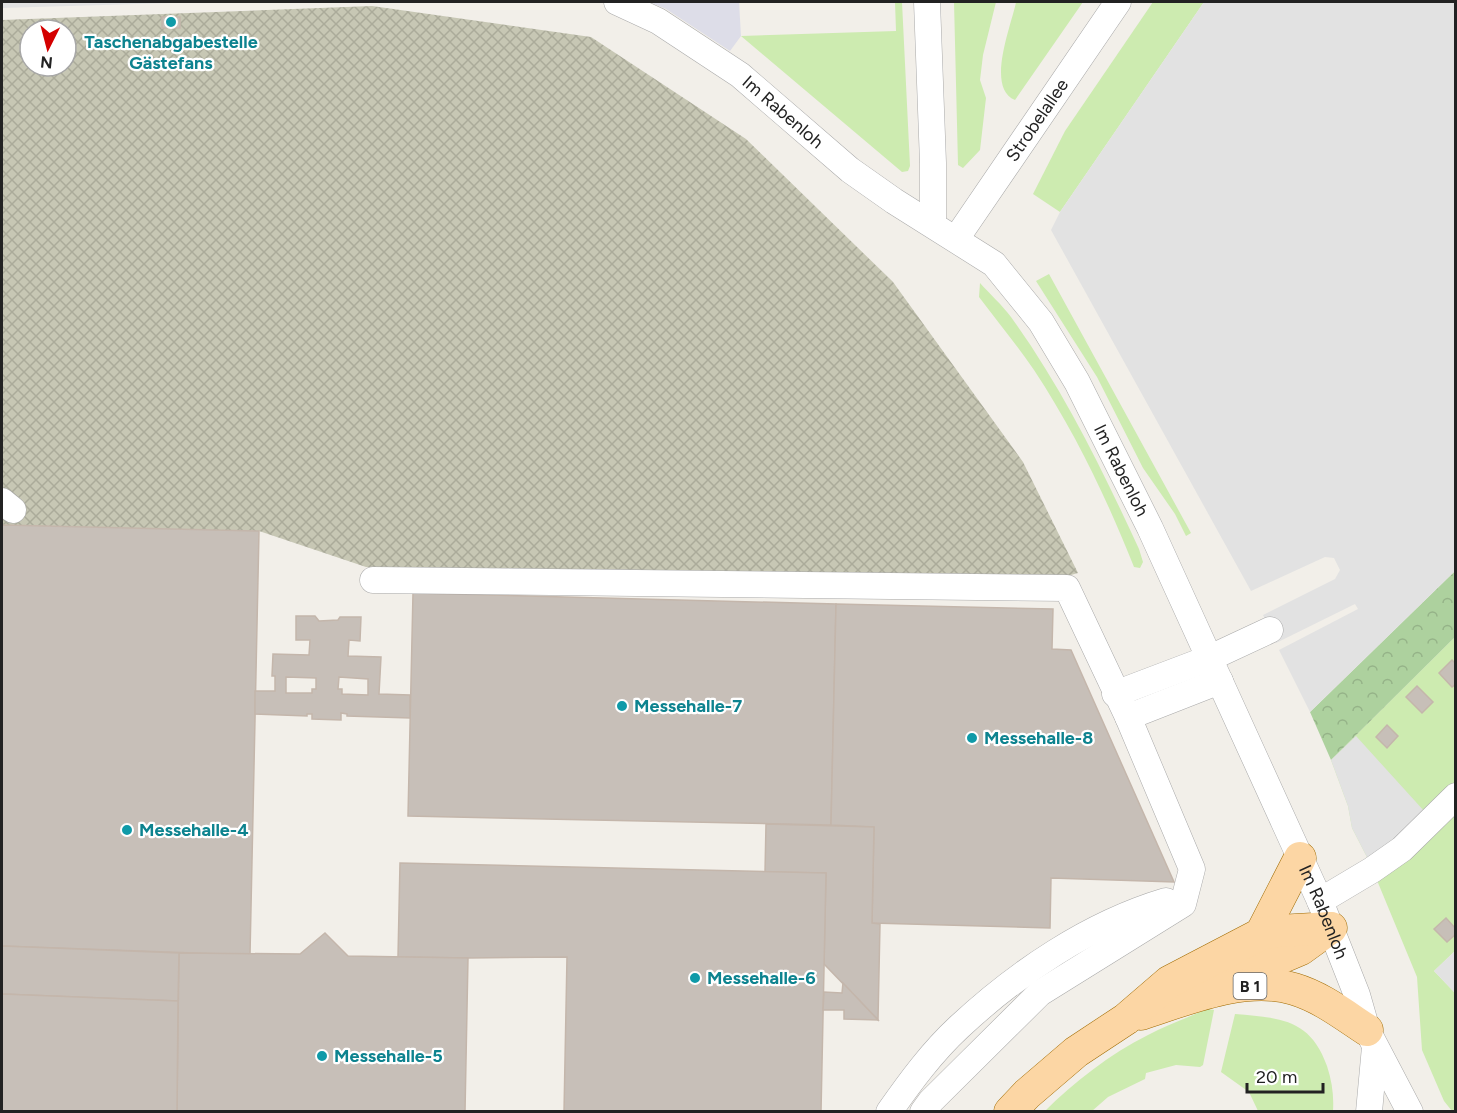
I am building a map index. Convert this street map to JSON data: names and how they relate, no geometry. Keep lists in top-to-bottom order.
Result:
{
  "streets": {
    "main road": ["B 1"],
    "street": ["Im Rabenloh", "Strobelallee"]
  },
  "crossings": [
    ["Im Rabenloh", "Strobelallee"],
    ["Im Rabenloh", "B 1"]
  ],
  "places": [
    "Taschenabgabestelle Gästefans",
    "Messehalle-7",
    "Messehalle-8",
    "Messehalle-4",
    "Messehalle-6",
    "Messehalle-5"
  ],
  "scale_bar": "20 m",
  "north": "bottom"
}
